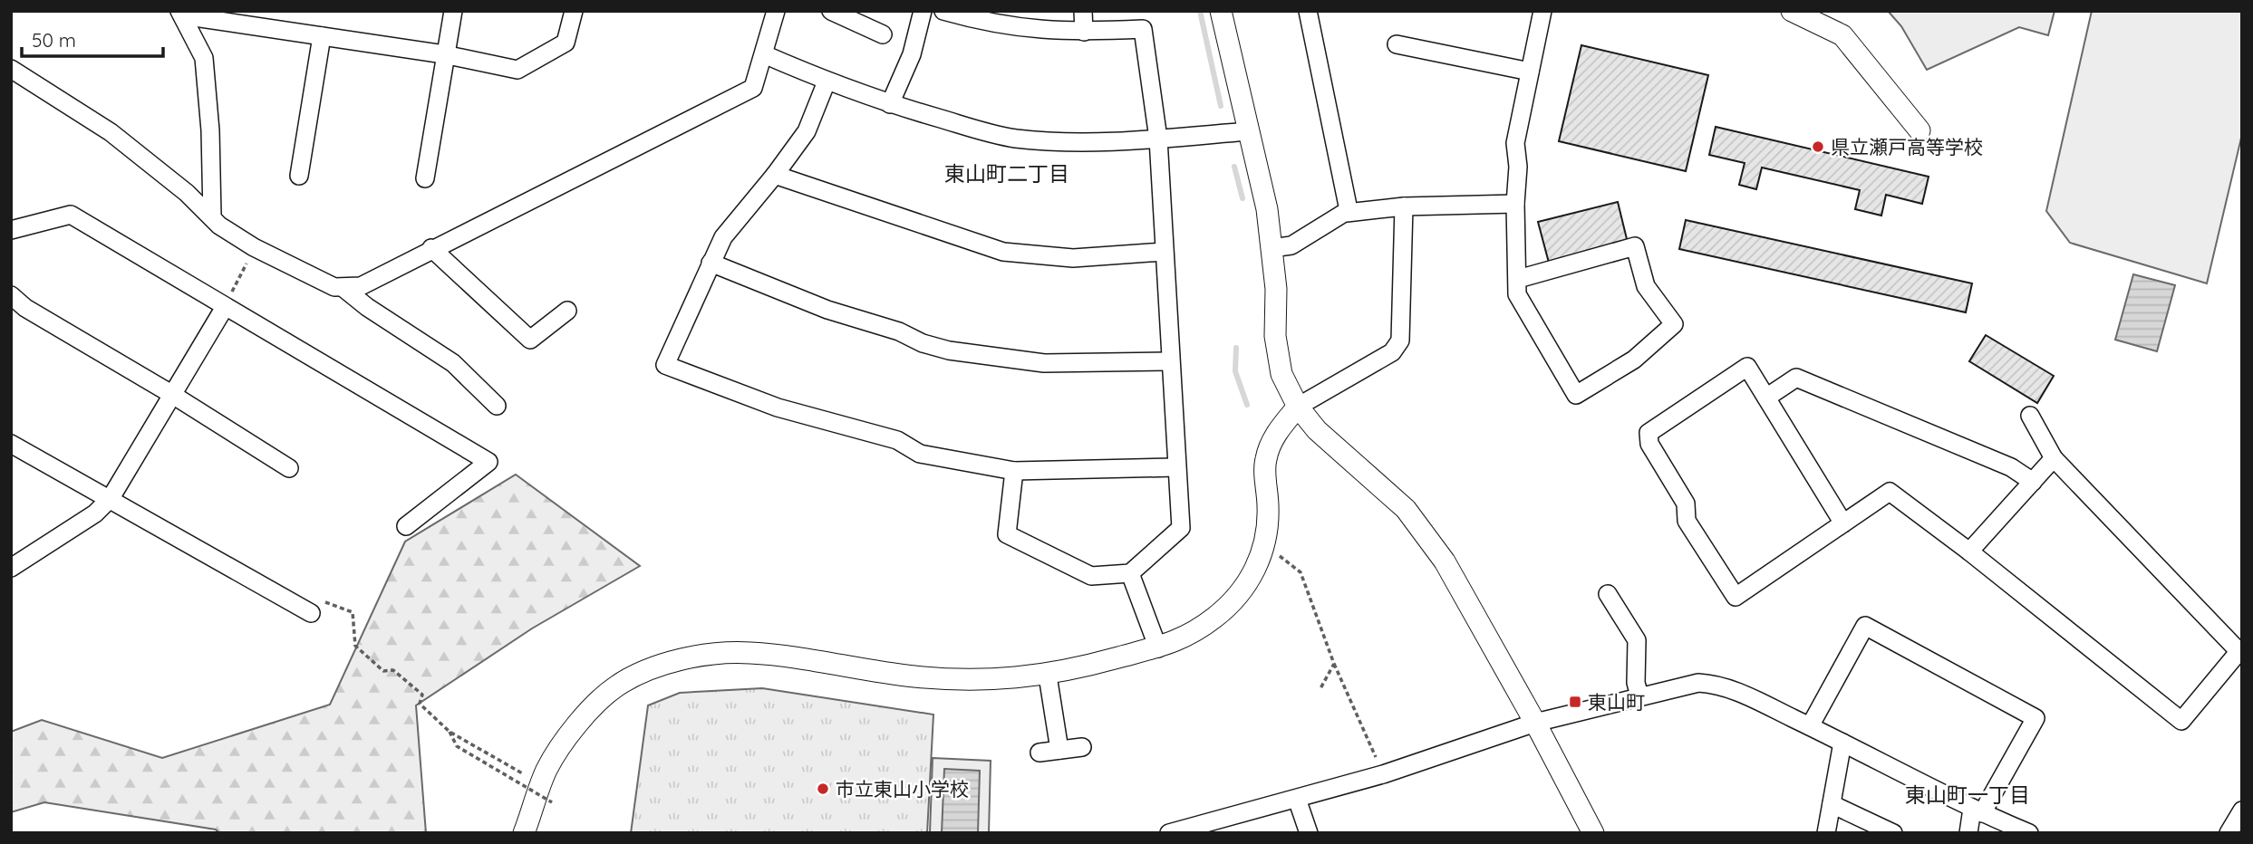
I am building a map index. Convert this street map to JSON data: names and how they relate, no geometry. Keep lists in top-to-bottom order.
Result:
{
  "districts": ["東山町二丁目", "東山町一丁目"],
  "places": {
    "other": ["県立瀬戸高等学校", "市立東山小学校"],
    "transit": ["東山町"]
  },
  "scale_bar": "50 m"
}
